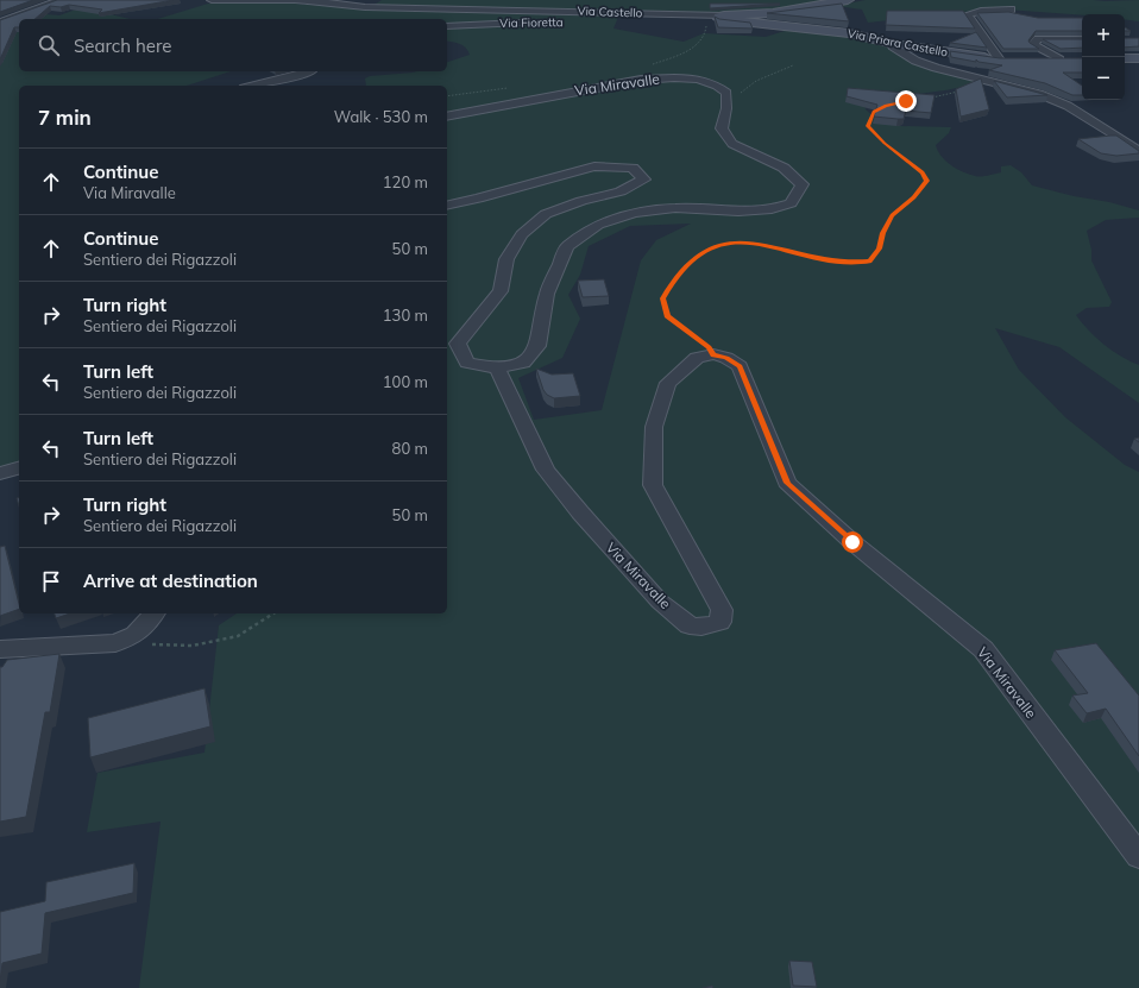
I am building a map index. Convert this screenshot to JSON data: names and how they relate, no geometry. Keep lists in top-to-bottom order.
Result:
{
  "streets": {
    "street": [
      "Via Castello",
      "Via Fioretta",
      "Via Priara Castello",
      "Via Miravalle"
    ]
  },
  "crossings": [
    ["Via Castello", "Via Priara Castello"]
  ],
  "page": {
    "map_buttons": ["+", "−"],
    "search": "Search here",
    "heading": ["7 min", "Walk · 530 m"],
    "list": [
      ["Continue", "Via Miravalle", "120 m"],
      ["Continue", "Sentiero dei Rigazzoli", "50 m"],
      ["Turn right", "Sentiero dei Rigazzoli", "130 m"],
      ["Turn left", "Sentiero dei Rigazzoli", "100 m"],
      ["Turn left", "Sentiero dei Rigazzoli", "80 m"],
      ["Turn right", "Sentiero dei Rigazzoli", "50 m"],
      "Arrive at destination"
    ]
  }
}
